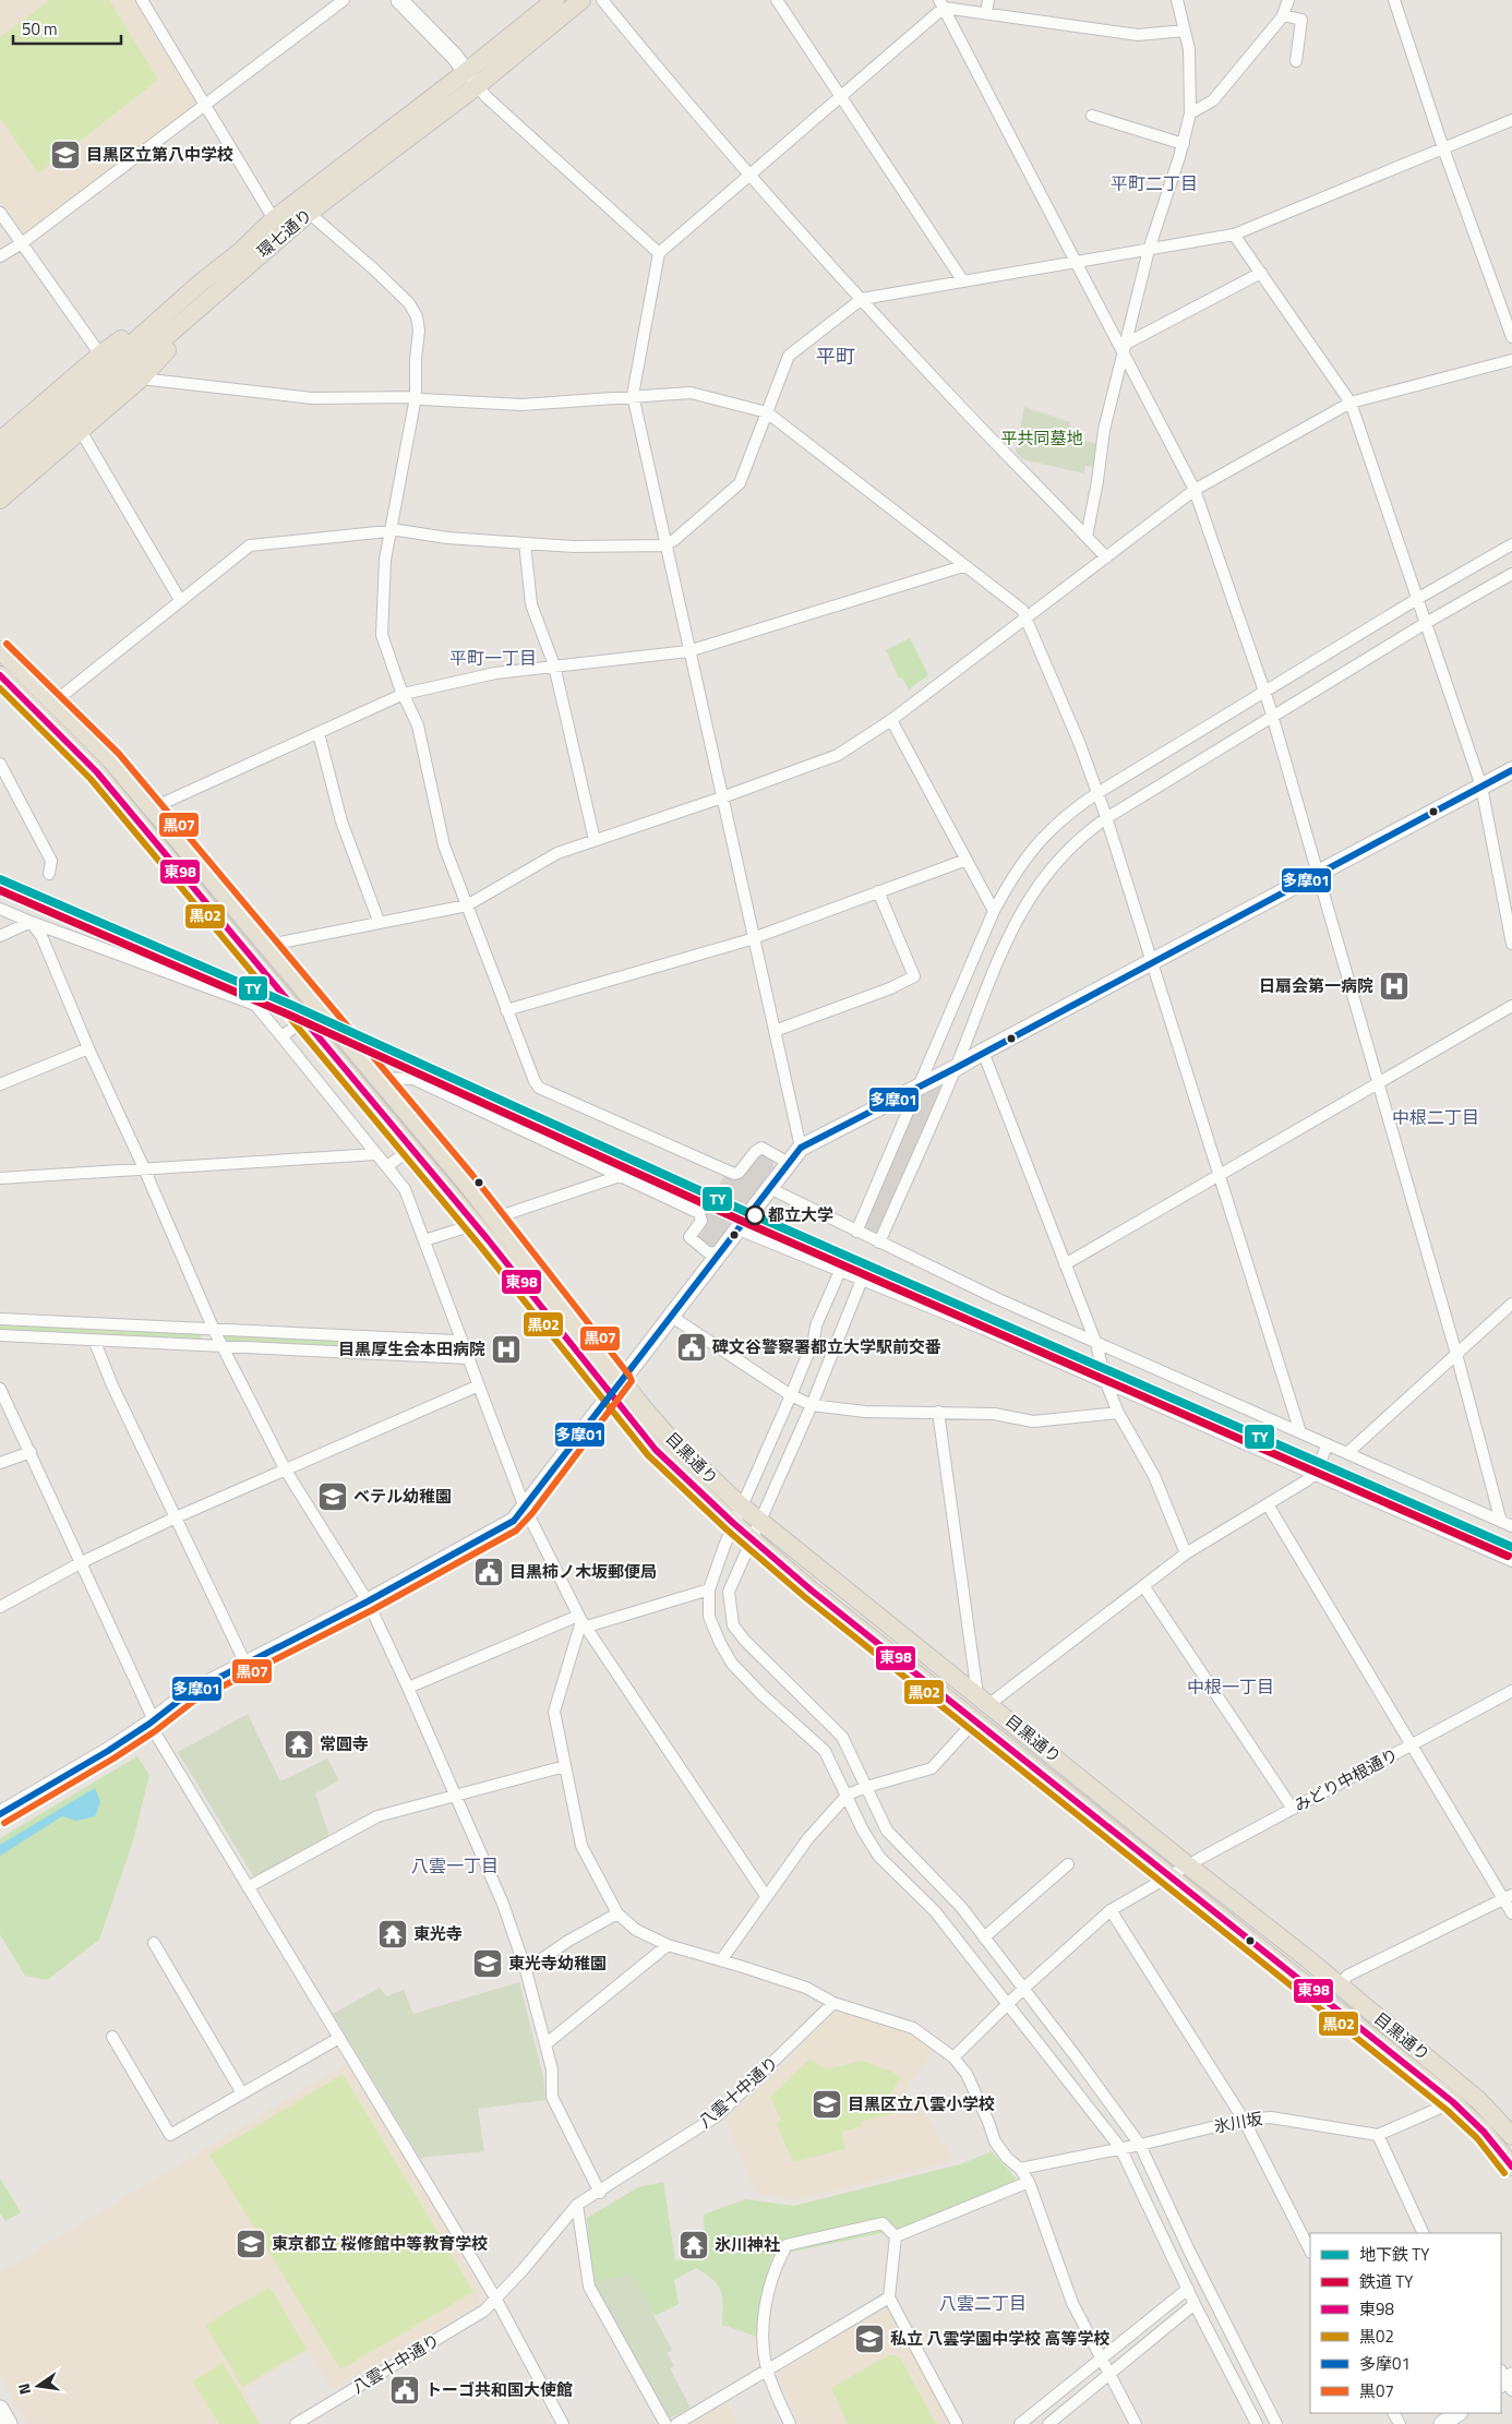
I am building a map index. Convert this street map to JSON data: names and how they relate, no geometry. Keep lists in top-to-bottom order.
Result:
{
  "streets": {
    "main road": ["環七通り", "目黒通り"],
    "street": ["みどり中根通り", "八雲十中通り", "氷川坂"]
  },
  "crossings": [
    ["目黒通り", "みどり中根通り"]
  ],
  "districts": [
    "平町二丁目",
    "平町",
    "平町一丁目",
    "中根二丁目",
    "中根一丁目",
    "八雲一丁目",
    "八雲二丁目"
  ],
  "parks": ["平共同墓地"],
  "places": {
    "school or university": [
      "目黒区立第八中学校",
      "ベテル幼稚園",
      "東光寺幼稚園",
      "目黒区立八雲小学校",
      "東京都立 桜修館中等教育学校",
      "私立 八雲学園中学校 高等学校"
    ],
    "hospital": ["日扇会第一病院", "目黒厚生会本田病院"],
    "other": ["都立大学"],
    "public building": ["碑文谷警察署都立大学駅前交番", "目黒柿ノ木坂郵便局", "トーゴ共和国大使館"],
    "temple": ["常圓寺", "東光寺", "氷川神社"]
  },
  "lines": [
    "transit line 黒07",
    "transit line 東98",
    "transit line 黒02",
    "transit line 多摩01",
    "metro line TY",
    "rail line TY"
  ],
  "legend": [
    "地下鉄 TY",
    "鉄道 TY",
    "東98",
    "黒02",
    "多摩01",
    "黒07"
  ],
  "scale_bar": "50 m",
  "north": "left"
}
